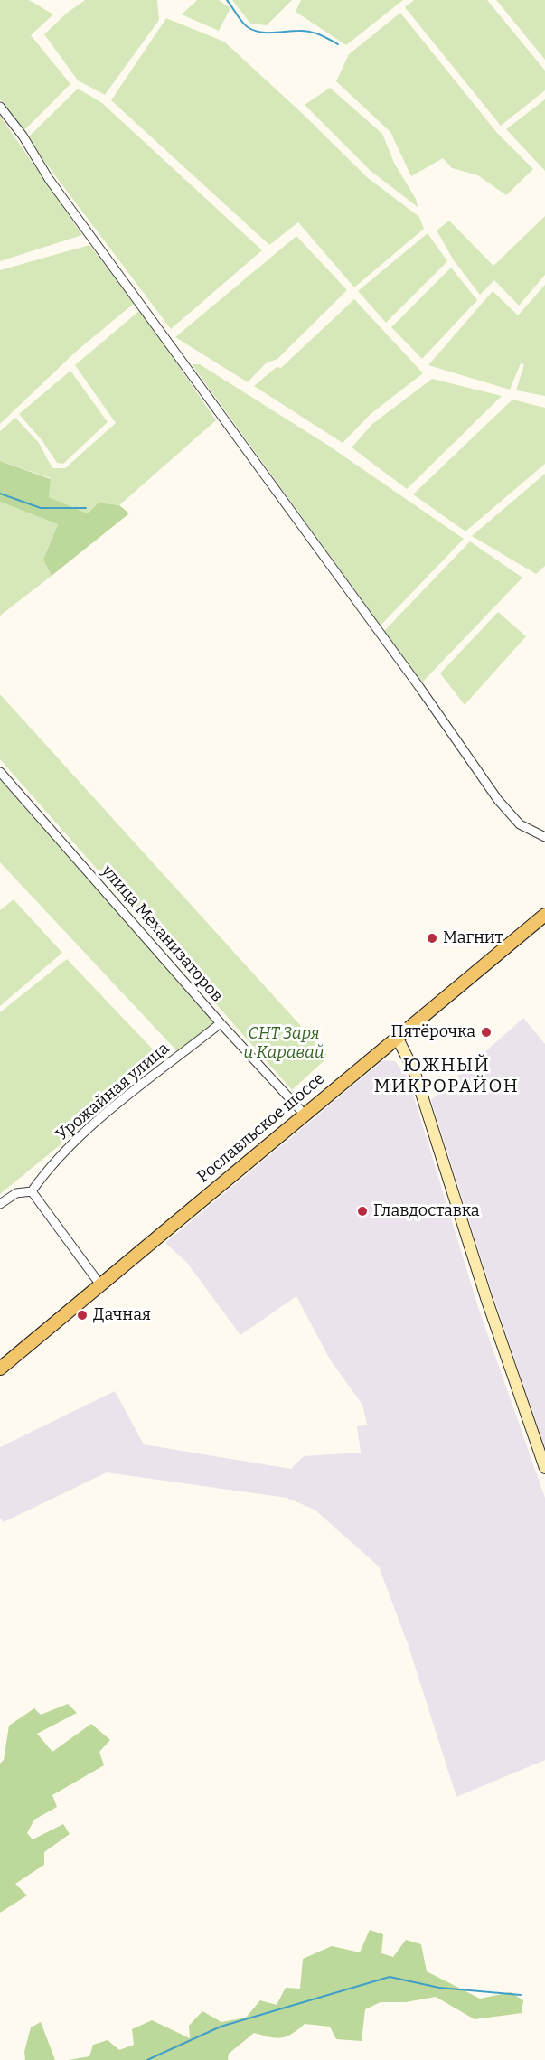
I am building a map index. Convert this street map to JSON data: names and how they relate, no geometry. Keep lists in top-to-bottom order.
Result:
{
  "streets": {
    "main road": ["Рославльское шоссе"],
    "street": ["улица Механизаторов", "Урожайная улица"]
  },
  "crossings": [
    ["улица Механизаторов", "Урожайная улица"],
    ["улица Механизаторов", "Рославльское шоссе"]
  ],
  "districts": ["ЮЖНЫЙ МИКРОРАЙОН"],
  "parks": ["СНТ Заря и Каравай"],
  "places": [
    "Магнит",
    "Пятёрочка",
    "Главдоставка",
    "Дачная"
  ]
}
